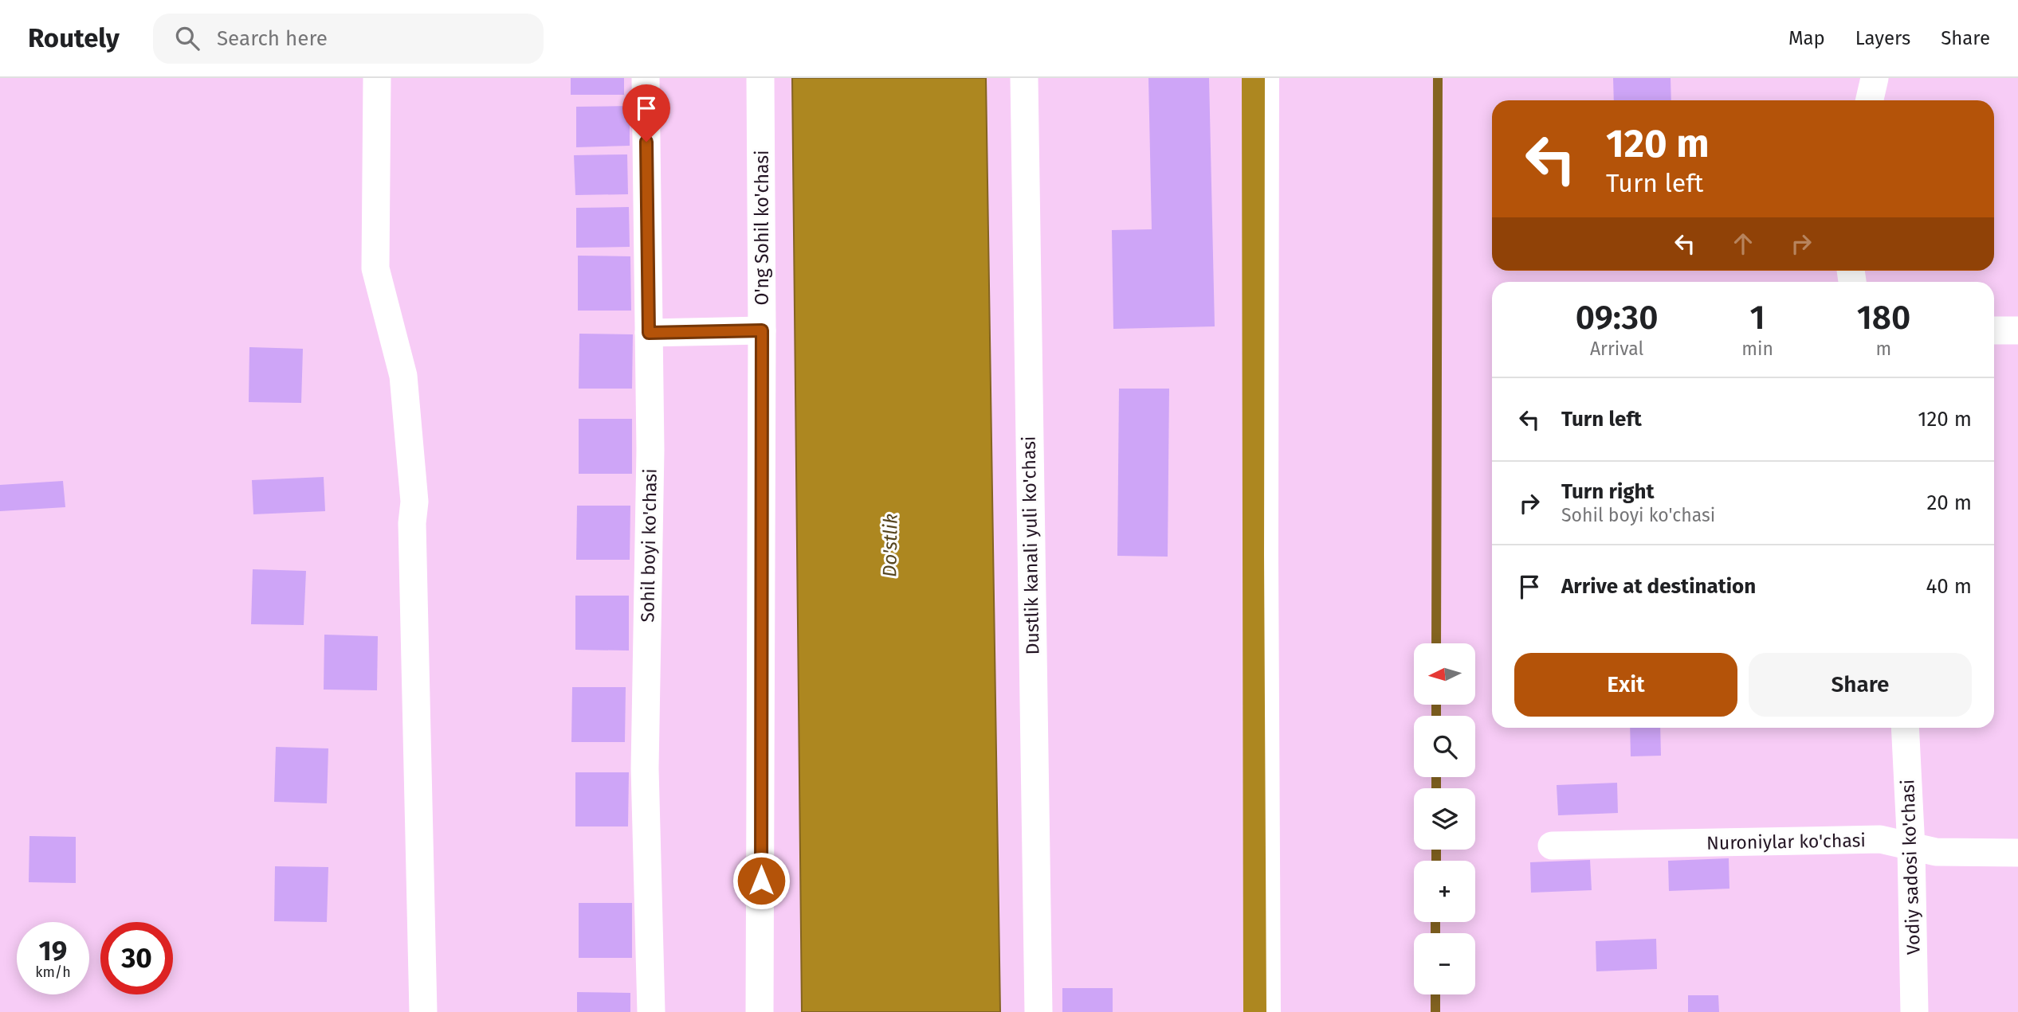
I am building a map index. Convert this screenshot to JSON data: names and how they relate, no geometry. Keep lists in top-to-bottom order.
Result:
{
  "streets": {
    "street": [
      "O'ng Sohil ko'chasi",
      "Sohil boyi ko'chasi",
      "Dustlik kanali yuli ko'chasi",
      "Nuroniylar ko'chasi",
      "Vodiy sadosi ko'chasi"
    ]
  },
  "crossings": [
    ["Nuroniylar ko'chasi", "Vodiy sadosi ko'chasi"]
  ],
  "water": ["Do'stlik"],
  "north": "left",
  "page": {
    "header": "Routely",
    "search": "Search here",
    "nav": ["Map", "Layers", "Share"],
    "turn": ["120 m", "Turn left"],
    "eta": [
      "09:30",
      "Arrival",
      "1",
      "min",
      "180",
      "m"
    ],
    "list": [
      {
        "name": "Turn left",
        "value": "120 m"
      },
      {
        "name": "Turn right",
        "note": "Sohil boyi ko'chasi",
        "value": "20 m"
      },
      {
        "name": "Arrive at destination",
        "value": "40 m"
      }
    ],
    "buttons": ["Exit", "Share"],
    "map_buttons": ["+", "−"],
    "speed": "19 km/h",
    "limit": "30"
  }
}
